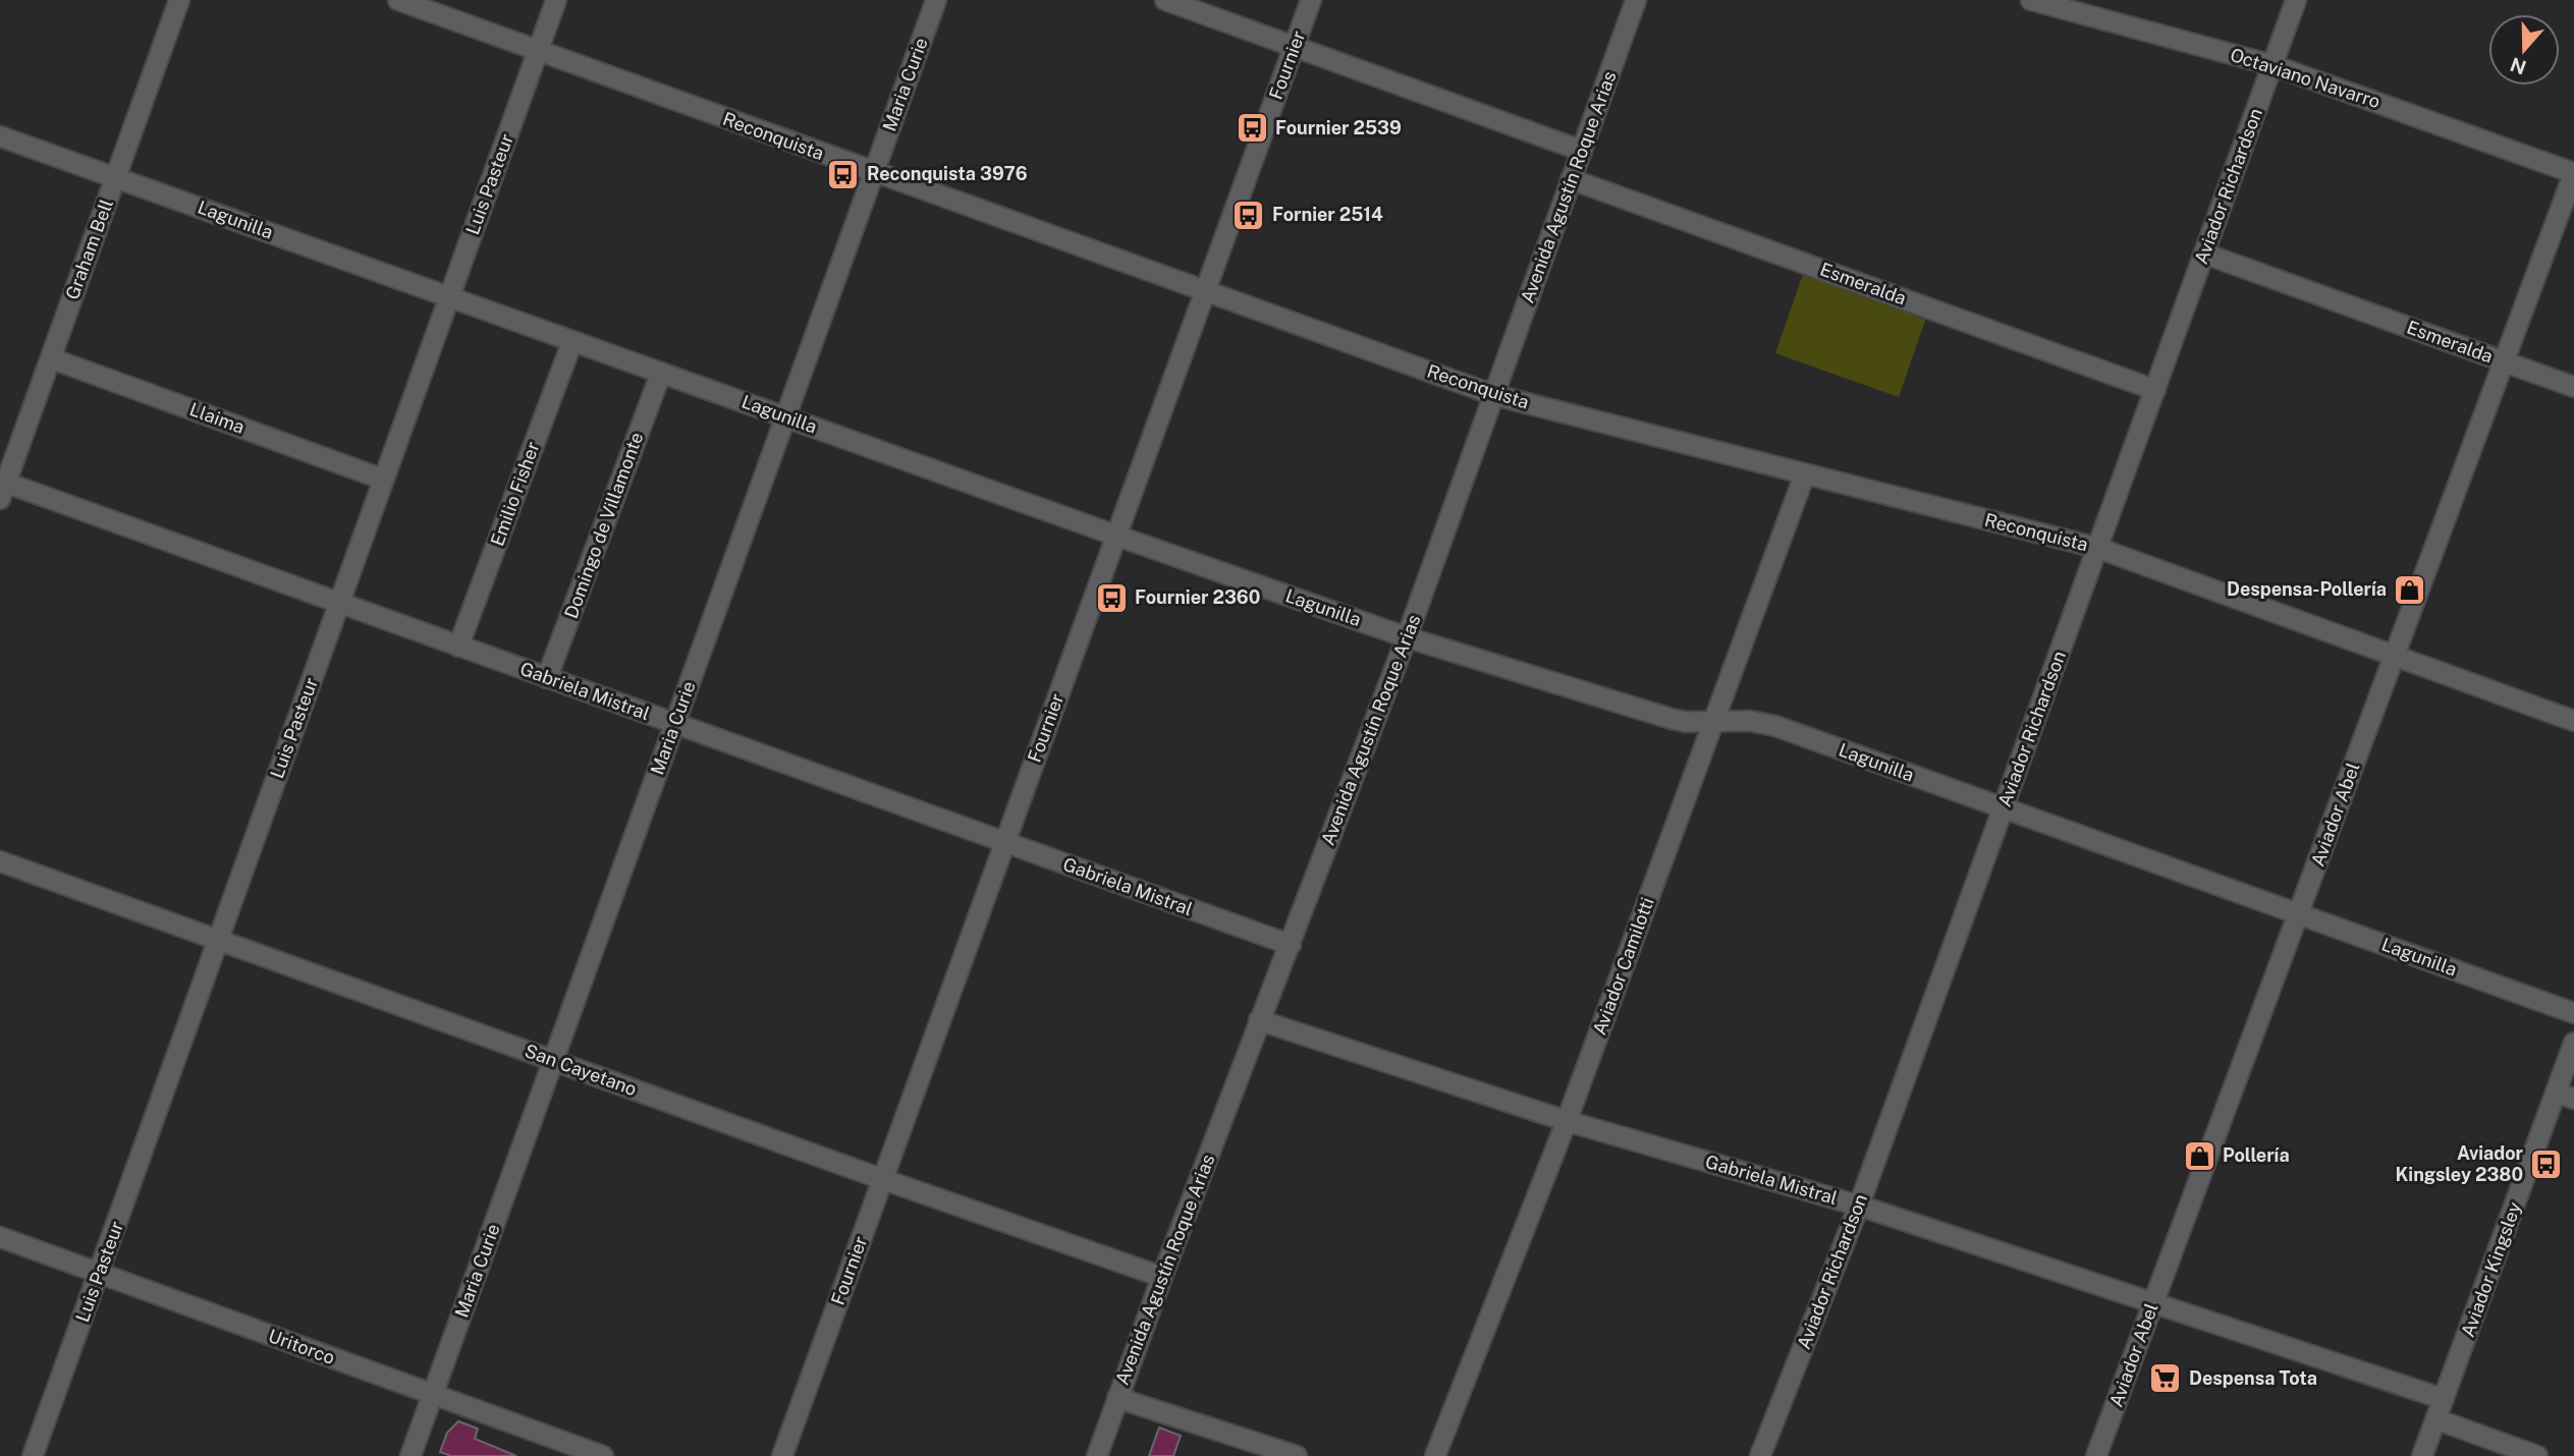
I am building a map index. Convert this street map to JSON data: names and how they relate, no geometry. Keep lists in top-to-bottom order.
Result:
{
  "streets": {
    "street": [
      "Fournier",
      "Octaviano Navarro",
      "Maria Curie",
      "Reconquista",
      "Luis Pasteur",
      "Aviador Richardson",
      "Avenida Agustín Roque Arias",
      "Lagunilla",
      "Graham Bell",
      "Esmeralda",
      "Llaima",
      "Emilio Fisher",
      "Domingo de Villamonte",
      "Gabriela Mistral",
      "Aviador Abel",
      "Aviador Camilotti",
      "San Cayetano",
      "Aviador Kingsley",
      "Uritorco"
    ]
  },
  "crossings": [
    ["Fournier", "Reconquista"],
    ["Fournier", "Lagunilla"],
    ["Fournier", "Gabriela Mistral"],
    ["Fournier", "San Cayetano"],
    ["Octaviano Navarro", "Aviador Richardson"],
    ["Octaviano Navarro", "Aviador Abel"],
    ["Maria Curie", "Reconquista"],
    ["Maria Curie", "Lagunilla"],
    ["Maria Curie", "Gabriela Mistral"],
    ["Maria Curie", "San Cayetano"],
    ["Maria Curie", "Uritorco"],
    ["Reconquista", "Luis Pasteur"],
    ["Reconquista", "Aviador Richardson"],
    ["Reconquista", "Avenida Agustín Roque Arias"],
    ["Reconquista", "Aviador Abel"],
    ["Reconquista", "Aviador Camilotti"],
    ["Luis Pasteur", "Lagunilla"],
    ["Luis Pasteur", "Llaima"],
    ["Luis Pasteur", "Gabriela Mistral"],
    ["Luis Pasteur", "San Cayetano"],
    ["Luis Pasteur", "Uritorco"],
    ["Aviador Richardson", "Lagunilla"],
    ["Aviador Richardson", "Esmeralda"],
    ["Aviador Richardson", "Gabriela Mistral"],
    ["Avenida Agustín Roque Arias", "Lagunilla"],
    ["Avenida Agustín Roque Arias", "Esmeralda"],
    ["Avenida Agustín Roque Arias", "Gabriela Mistral"],
    ["Avenida Agustín Roque Arias", "San Cayetano"],
    ["Lagunilla", "Graham Bell"],
    ["Lagunilla", "Emilio Fisher"],
    ["Lagunilla", "Domingo de Villamonte"],
    ["Lagunilla", "Aviador Abel"],
    ["Lagunilla", "Aviador Camilotti"],
    ["Graham Bell", "Llaima"],
    ["Graham Bell", "Gabriela Mistral"],
    ["Esmeralda", "Aviador Abel"],
    ["Emilio Fisher", "Gabriela Mistral"],
    ["Domingo de Villamonte", "Gabriela Mistral"],
    ["Gabriela Mistral", "Aviador Abel"],
    ["Gabriela Mistral", "Aviador Camilotti"],
    ["Gabriela Mistral", "Aviador Kingsley"]
  ],
  "places": {
    "bus stop": [
      "Fournier 2539",
      "Reconquista 3976",
      "Fornier 2514",
      "Fournier 2360",
      "Aviador Kingsley 2380"
    ],
    "shop": ["Despensa-Pollería", "Pollería"],
    "supermarket": ["Despensa Tota"]
  },
  "north": "bottom"
}
